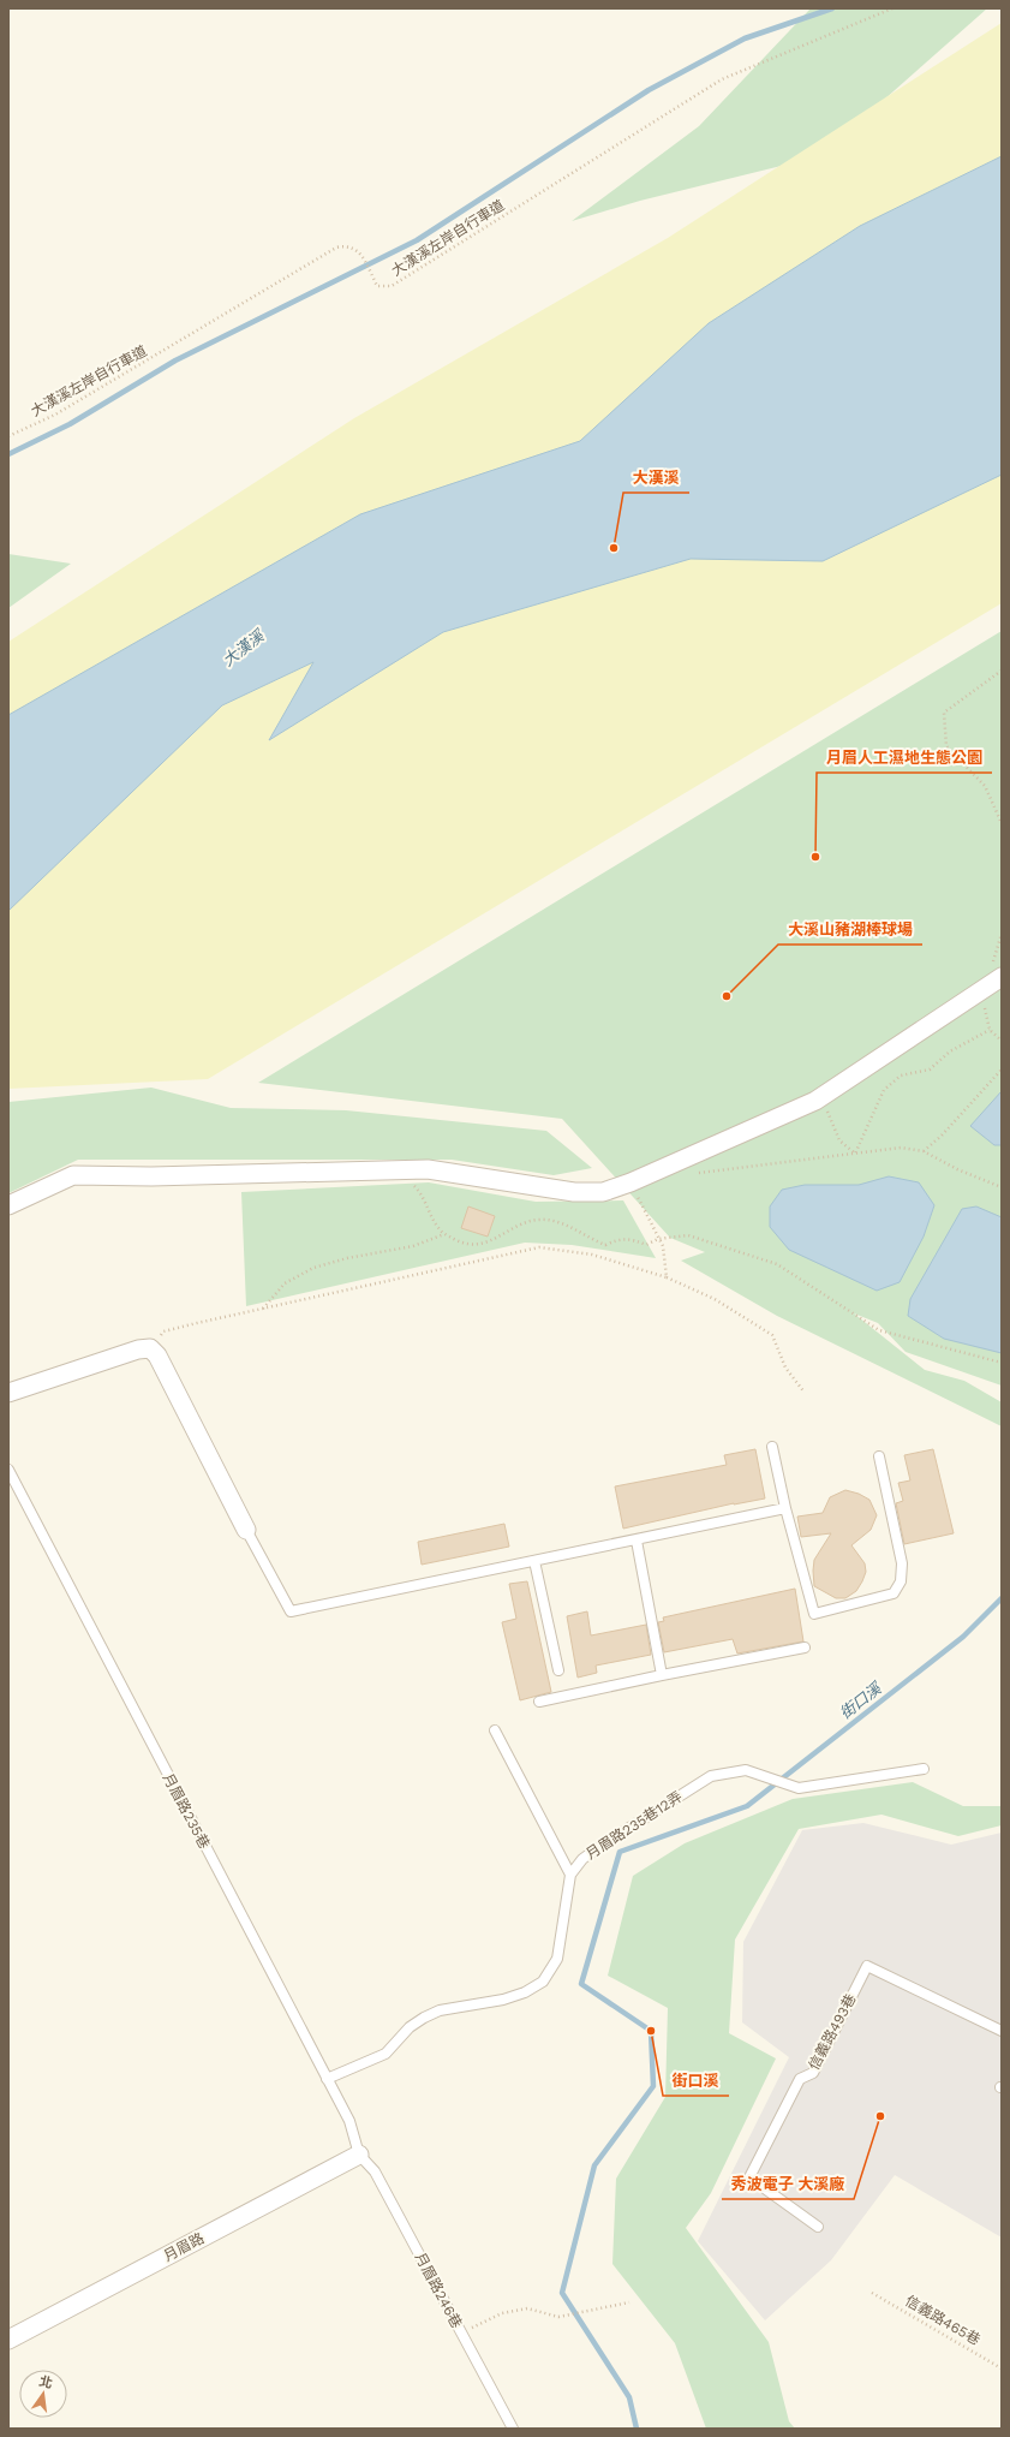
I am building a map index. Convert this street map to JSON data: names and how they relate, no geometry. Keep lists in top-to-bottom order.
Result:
{
  "streets": {
    "street": ["月眉路"],
    "lane": [
      "月眉路235巷",
      "月眉路235巷12弄",
      "信義路493巷",
      "月眉路246巷"
    ],
    "path": ["大漢溪左岸自行車道", "信義路465巷"]
  },
  "crossings": [
    ["月眉路235巷", "月眉路"],
    ["月眉路235巷", "月眉路246巷"],
    ["月眉路", "月眉路246巷"]
  ],
  "water": ["大漢溪", "街口溪"],
  "places": [
    "大漢溪",
    "月眉人工濕地生態公園",
    "大溪山豬湖棒球場",
    "街口溪",
    "秀波電子 大溪廠"
  ],
  "north": "top"
}
